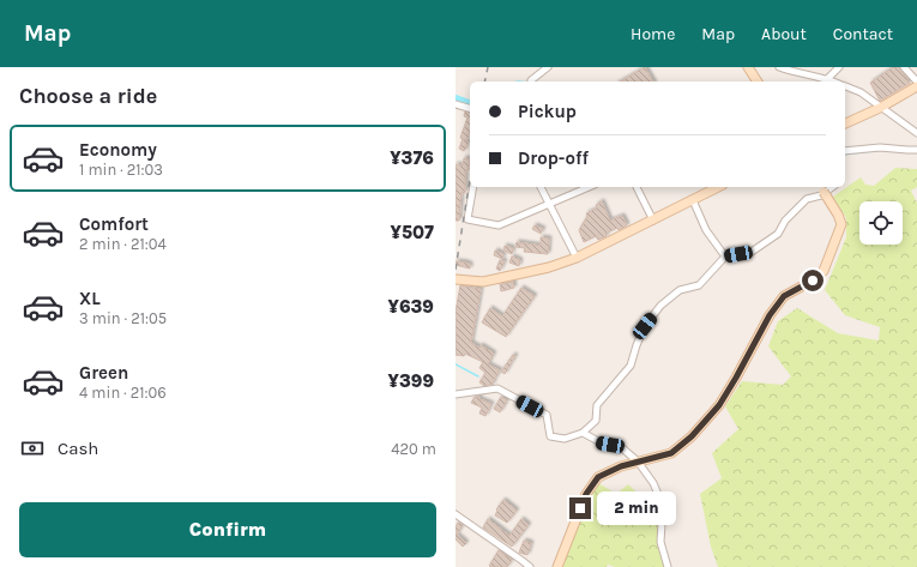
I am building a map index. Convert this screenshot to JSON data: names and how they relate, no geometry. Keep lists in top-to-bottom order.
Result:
{
  "page": {
    "header": "Map",
    "nav": [
      "Home",
      "Map",
      "About",
      "Contact"
    ],
    "heading": "Choose a ride",
    "banner": ["Pickup", "Drop-off"],
    "list": [
      {
        "name": "Economy",
        "note": "1 min · 21:03",
        "value": "¥376"
      },
      {
        "name": "Comfort",
        "note": "2 min · 21:04",
        "value": "¥507"
      },
      {
        "name": "XL",
        "note": "3 min · 21:05",
        "value": "¥639"
      },
      {
        "name": "Green",
        "note": "4 min · 21:06",
        "value": "¥399"
      }
    ],
    "pay": ["Cash", "420 m"],
    "bubble": "2 min",
    "buttons": "Confirm"
  }
}
